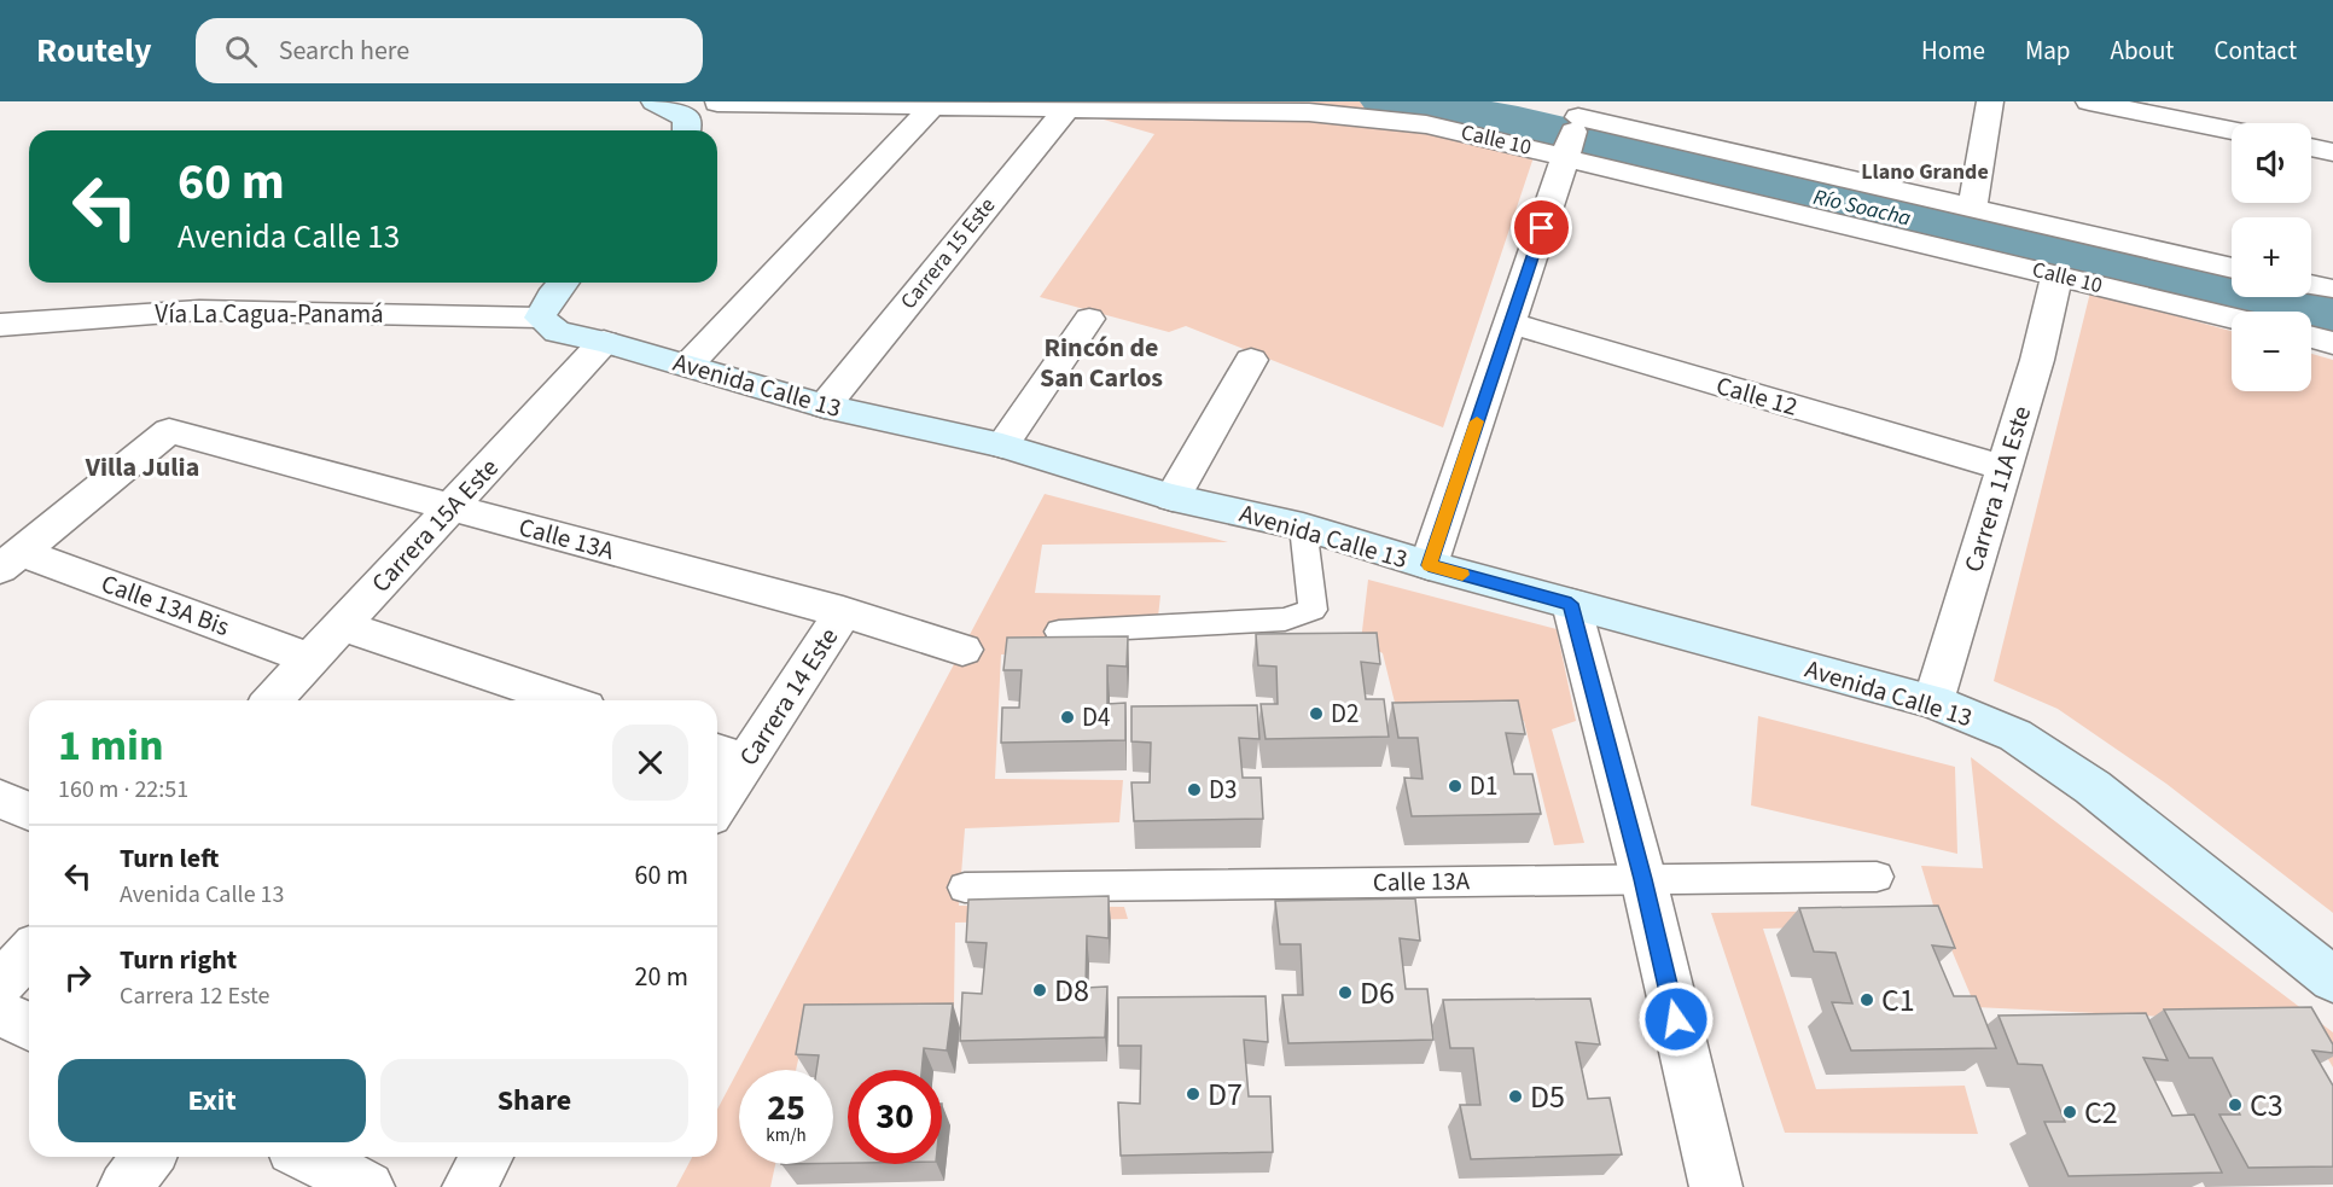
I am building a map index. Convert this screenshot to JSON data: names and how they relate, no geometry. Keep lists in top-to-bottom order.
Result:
{
  "streets": {
    "main road": ["Avenida Calle 13"],
    "street": [
      "Calle 10",
      "Carrera 15 Este",
      "Vía La Cagua-Panamá",
      "Calle 12",
      "Carrera 11A Este",
      "Carrera 15A Este",
      "Calle 13A",
      "Calle 13A Bis",
      "Carrera 14 Este"
    ]
  },
  "crossings": [
    ["Calle 10", "Carrera 15 Este"],
    ["Calle 10", "Carrera 11A Este"],
    ["Carrera 15 Este", "Avenida Calle 13"],
    ["Vía La Cagua-Panamá", "Avenida Calle 13"],
    ["Avenida Calle 13", "Carrera 11A Este"],
    ["Avenida Calle 13", "Carrera 15A Este"],
    ["Calle 12", "Carrera 11A Este"],
    ["Carrera 15A Este", "Calle 13A"],
    ["Carrera 15A Este", "Calle 13A Bis"],
    ["Calle 13A", "Calle 13A Bis"],
    ["Calle 13A", "Carrera 14 Este"]
  ],
  "districts": ["Llano Grande", "Rincón de San Carlos", "Villa Julia"],
  "water": ["Río Soacha"],
  "places": [
    "D2",
    "D4",
    "D1",
    "D3",
    "D8",
    "D6",
    "C1",
    "D7",
    "D5",
    "C3",
    "C2"
  ],
  "page": {
    "header": "Routely",
    "search": "Search here",
    "nav": [
      "Home",
      "Map",
      "About",
      "Contact"
    ],
    "map_buttons": ["+", "−"],
    "turn": ["60 m", "Avenida Calle 13"],
    "heading": ["1 min", "160 m · 22:51"],
    "list": [
      {
        "name": "Turn left",
        "note": "Avenida Calle 13",
        "value": "60 m"
      },
      {
        "name": "Turn right",
        "note": "Carrera 12 Este",
        "value": "20 m"
      }
    ],
    "buttons": ["Exit", "Share"],
    "speed": "25 km/h",
    "limit": "30"
  }
}
